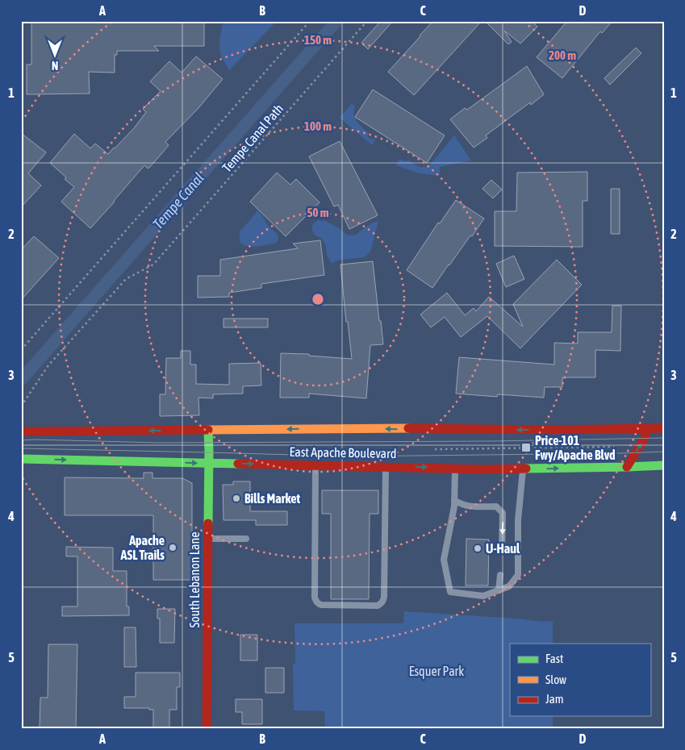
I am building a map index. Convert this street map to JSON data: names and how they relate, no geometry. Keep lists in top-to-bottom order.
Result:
{
  "streets": {
    "main road": ["East Apache Boulevard", "South Lebanon Lane"],
    "path": ["Tempe Canal Path"]
  },
  "crossings": [
    ["East Apache Boulevard", "South Lebanon Lane"]
  ],
  "water": ["Tempe Canal"],
  "parks": ["Esquer Park"],
  "places": {
    "transit": ["Price-101 Fwy/Apache Blvd"],
    "other": ["Bills Market", "Apache ASL Trails", "U-Haul"]
  },
  "legend": ["Fast", "Slow", "Jam"],
  "north": "bottom",
  "grid": {
    "columns": [
      "A",
      "B",
      "C",
      "D"
    ],
    "rows": [
      "1",
      "2",
      "3",
      "4",
      "5"
    ]
  },
  "rings": [
    "150 m",
    "200 m",
    "100 m",
    "50 m"
  ]
}
